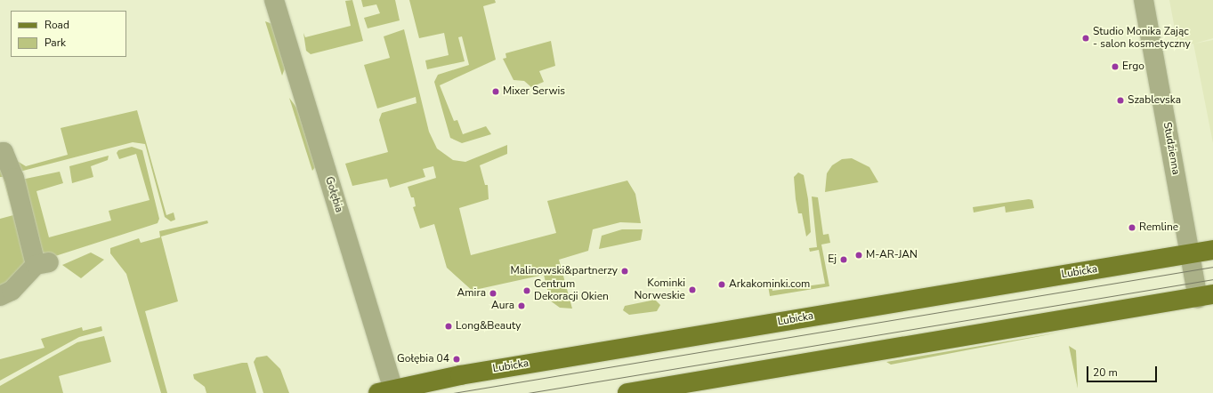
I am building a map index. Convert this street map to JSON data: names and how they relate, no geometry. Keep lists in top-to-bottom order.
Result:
{
  "streets": {
    "main road": ["Lubicka"],
    "street": ["Studzienna", "Gołębia"]
  },
  "crossings": [
    ["Studzienna", "Lubicka"],
    ["Gołębia", "Lubicka"]
  ],
  "places": [
    "Studio Monika Zając - salon kosmetyczny",
    "Ergo",
    "Mixer Serwis",
    "Szablevska",
    "Remline",
    "M-AR-JAN",
    "Ej",
    "Malinowski&partnerzy",
    "Arkakominki.com",
    "Kominki Norweskie",
    "Centrum Dekoracji Okien",
    "Amira",
    "Aura",
    "Long&Beauty",
    "Gołębia 04"
  ],
  "legend": ["Road", "Park"],
  "scale_bar": "20 m"
}
